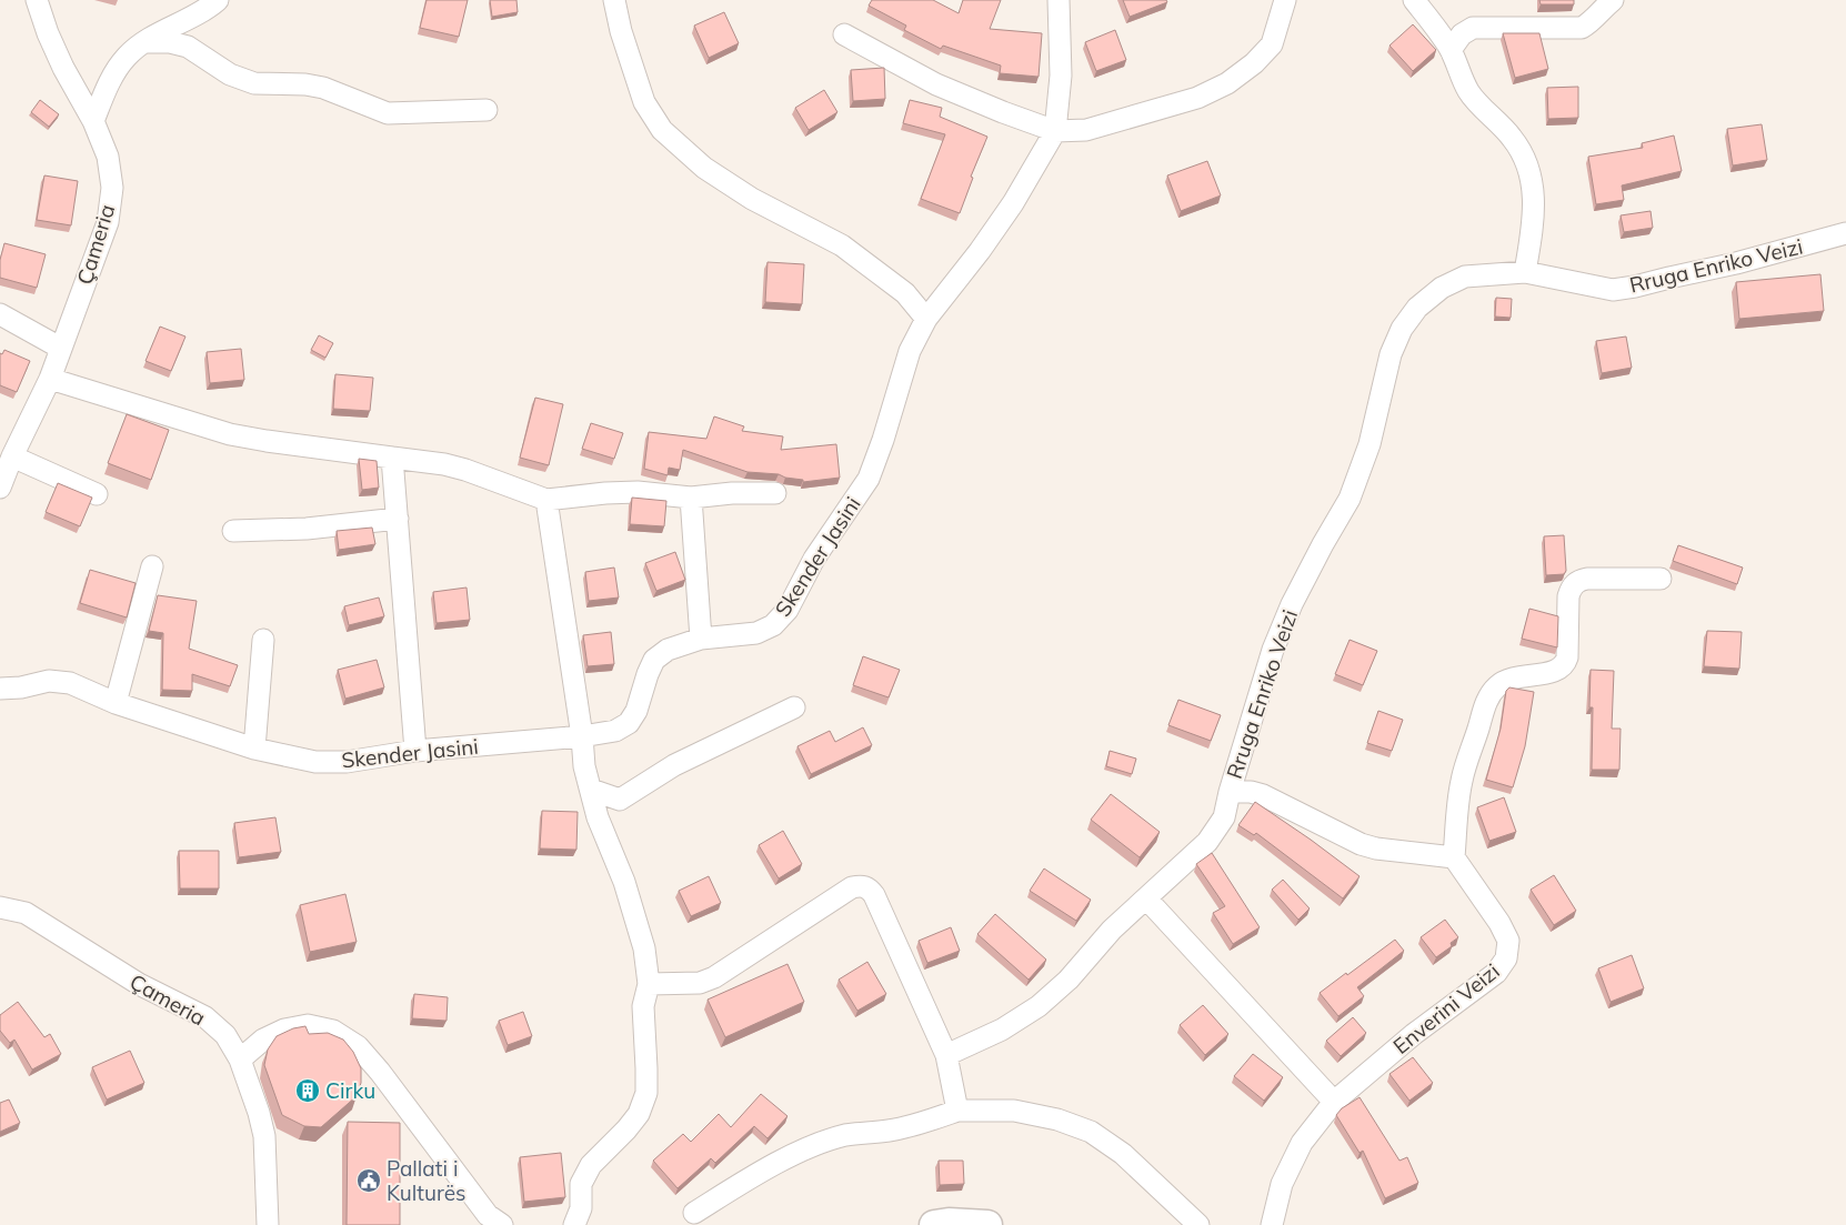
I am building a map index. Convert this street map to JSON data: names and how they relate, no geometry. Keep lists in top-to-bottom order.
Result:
{
  "streets": {
    "street": [
      "Çameria",
      "Rruga Enriko Veizi",
      "Skender Jasini",
      "Enverini Veizi"
    ]
  },
  "places": {
    "building": ["Cirku"],
    "public building": ["Pallati i Kulturës"]
  }
}
